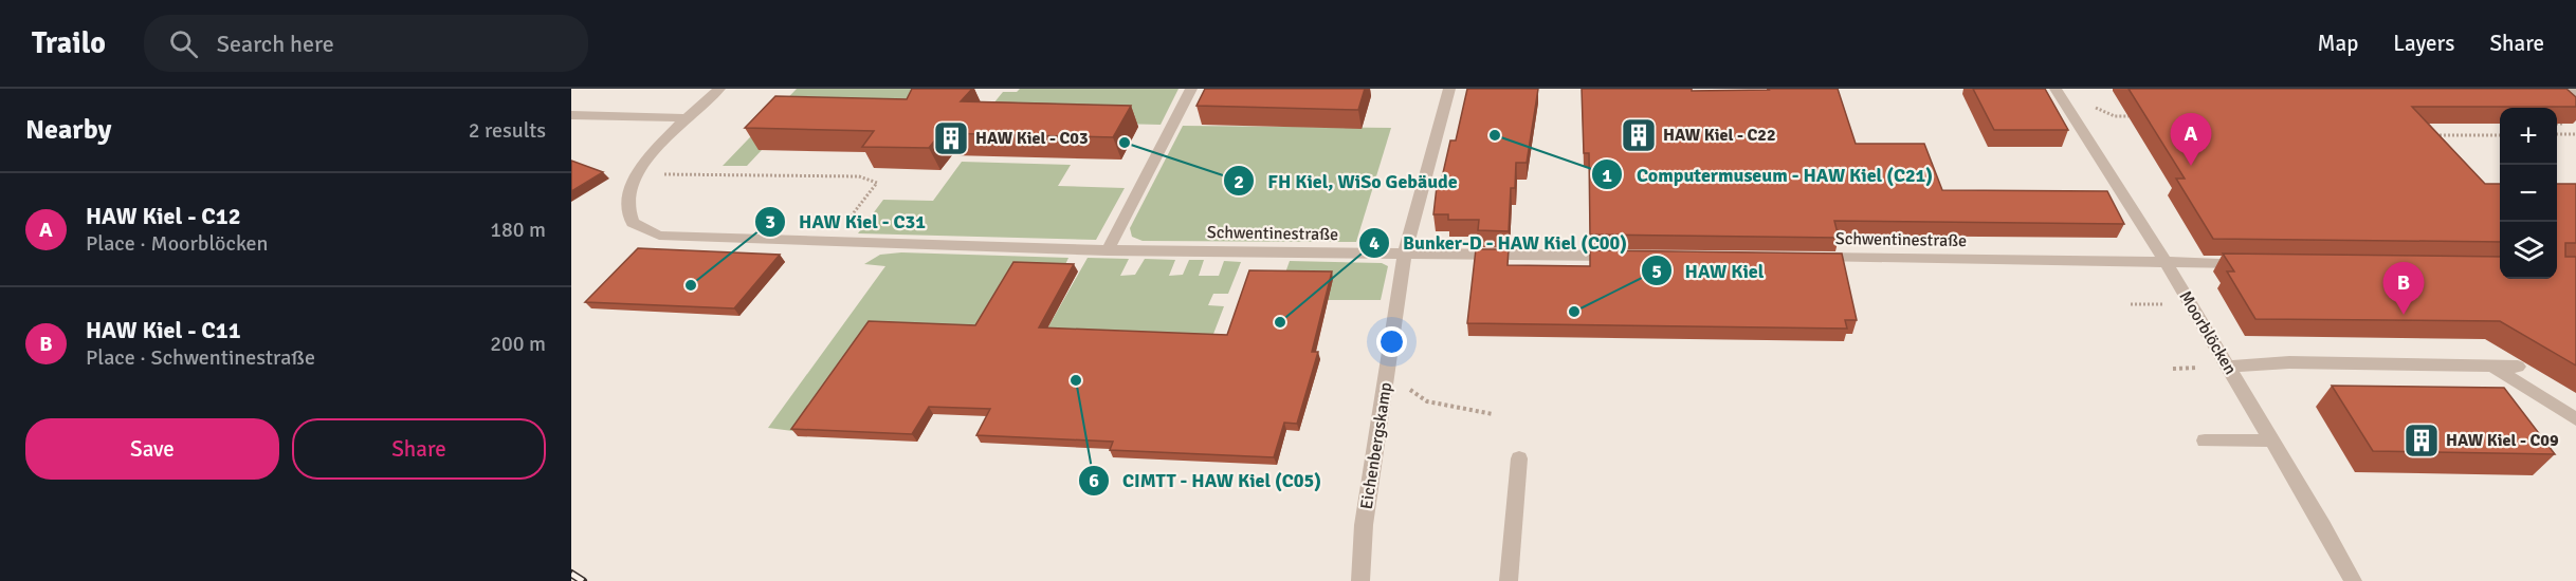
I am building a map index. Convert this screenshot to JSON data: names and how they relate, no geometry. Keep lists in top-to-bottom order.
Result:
{
  "streets": {
    "street": ["Schwentinestraße", "Moorblöcken", "Eichenbergskamp"]
  },
  "crossings": [
    ["Schwentinestraße", "Moorblöcken"],
    ["Schwentinestraße", "Eichenbergskamp"]
  ],
  "places": {
    "other": [
      "Computermuseum - HAW Kiel (C21)",
      "FH Kiel, WiSo Gebäude",
      "HAW Kiel - C31",
      "HAW Kiel",
      "Bunker-D - HAW Kiel (C00)",
      "CIMTT - HAW Kiel (C05)"
    ],
    "building": ["HAW Kiel - C22", "HAW Kiel - C03", "HAW Kiel - C09"]
  },
  "page": {
    "header": "Trailo",
    "search": "Search here",
    "nav": ["Map", "Layers", "Share"],
    "heading": ["Nearby", "2 results"],
    "map_buttons": ["+", "−"],
    "pins": ["A", "B"],
    "list": [
      {
        "mark": "A",
        "name": "HAW Kiel - C12",
        "note": "Place · Moorblöcken",
        "value": "180 m"
      },
      {
        "mark": "B",
        "name": "HAW Kiel - C11",
        "note": "Place · Schwentinestraße",
        "value": "200 m"
      }
    ],
    "buttons": ["Save", "Share"]
  }
}
